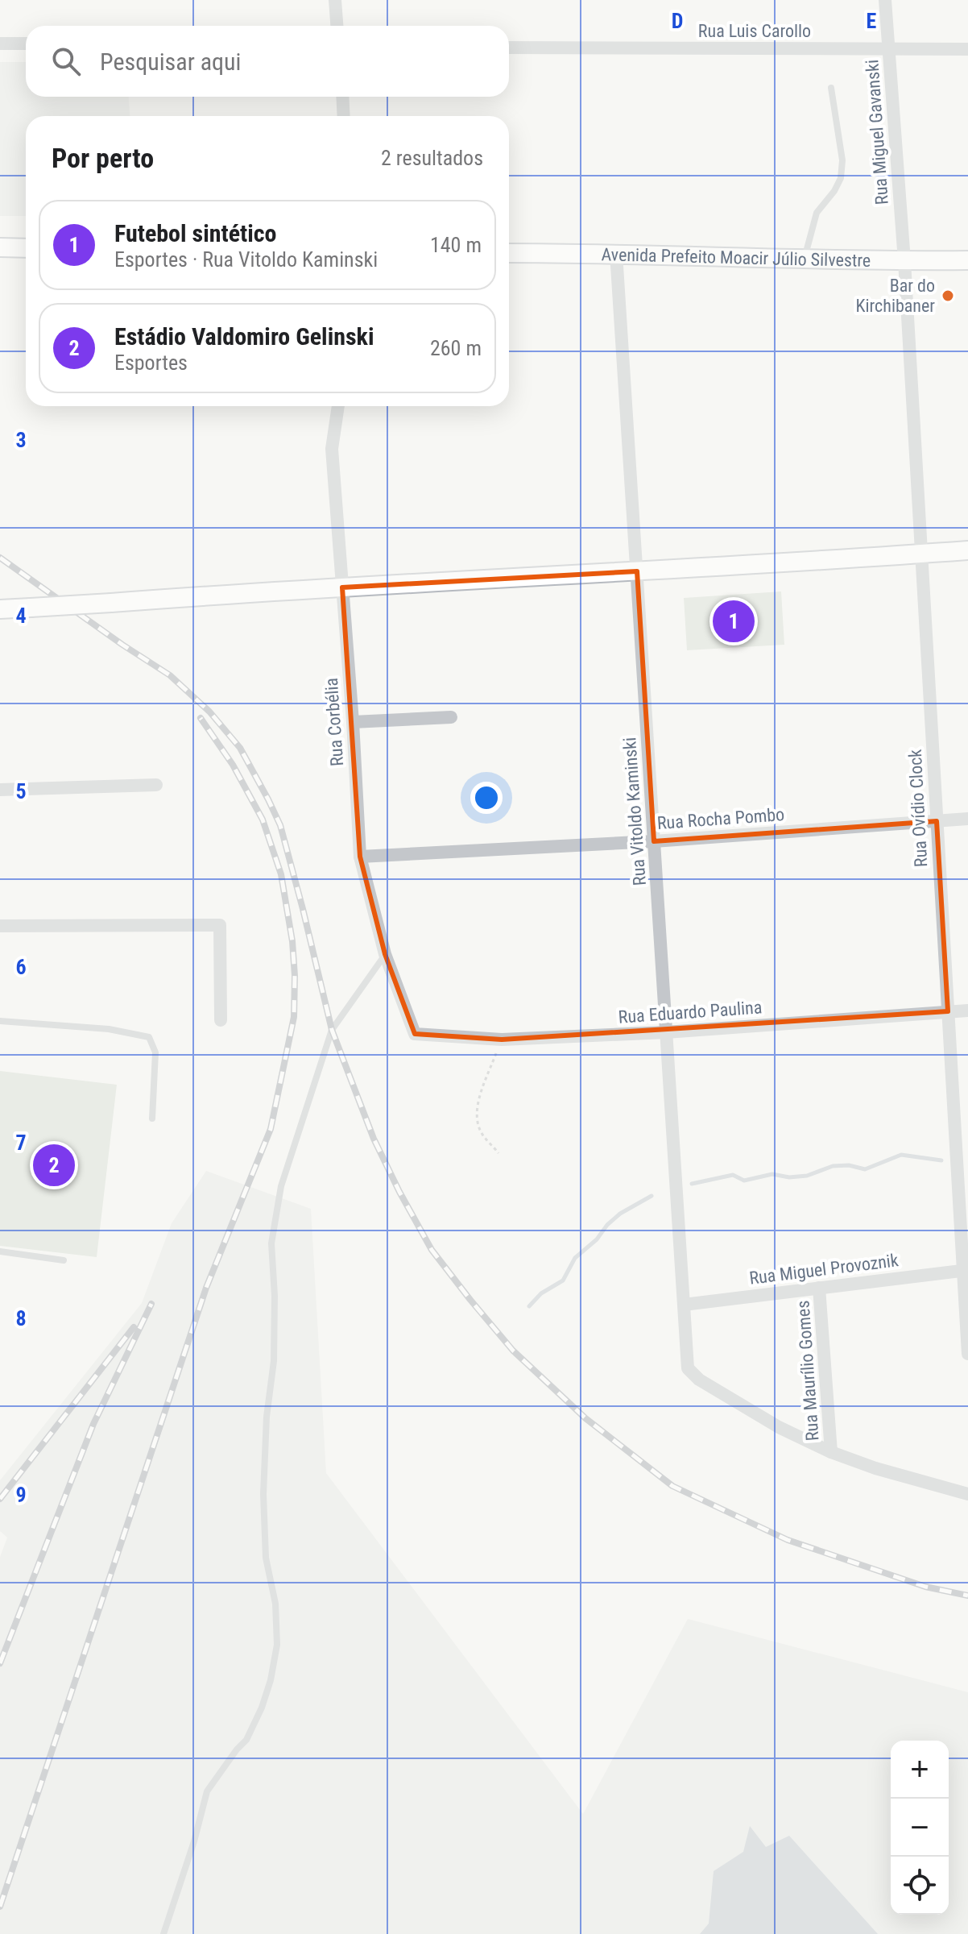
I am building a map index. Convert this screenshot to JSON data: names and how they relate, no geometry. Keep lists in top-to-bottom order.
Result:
{
  "streets": {
    "street": [
      "Rua Luis Carollo",
      "Rua Miguel Gavanski",
      "Avenida Prefeito Moacir Júlio Silvestre",
      "Rua Corbélia",
      "Rua Ovídio Clock",
      "Rua Vitoldo Kaminski",
      "Rua Rocha Pombo",
      "Rua Eduardo Paulina",
      "Rua Miguel Provoznik",
      "Rua Maurílio Gomes"
    ]
  },
  "crossings": [
    ["Rua Luis Carollo", "Rua Miguel Gavanski"],
    ["Rua Miguel Gavanski", "Avenida Prefeito Moacir Júlio Silvestre"],
    ["Rua Miguel Gavanski", "Rua Ovídio Clock"],
    ["Avenida Prefeito Moacir Júlio Silvestre", "Rua Ovídio Clock"],
    ["Avenida Prefeito Moacir Júlio Silvestre", "Rua Vitoldo Kaminski"],
    ["Rua Corbélia", "Rua Rocha Pombo"],
    ["Rua Corbélia", "Rua Eduardo Paulina"],
    ["Rua Ovídio Clock", "Rua Rocha Pombo"],
    ["Rua Ovídio Clock", "Rua Eduardo Paulina"],
    ["Rua Ovídio Clock", "Rua Miguel Provoznik"],
    ["Rua Vitoldo Kaminski", "Rua Rocha Pombo"],
    ["Rua Vitoldo Kaminski", "Rua Eduardo Paulina"],
    ["Rua Vitoldo Kaminski", "Rua Miguel Provoznik"],
    ["Rua Vitoldo Kaminski", "Rua Maurílio Gomes"],
    ["Rua Miguel Provoznik", "Rua Maurílio Gomes"]
  ],
  "places": ["Bar do Kirchibaner"],
  "page": {
    "search": "Pesquisar aqui",
    "heading": ["Por perto", "2 resultados"],
    "list": [
      {
        "mark": "1",
        "name": "Futebol sintético",
        "note": "Esportes · Rua Vitoldo Kaminski",
        "value": "140 m"
      },
      {
        "mark": "2",
        "name": "Estádio Valdomiro Gelinski",
        "note": "Esportes",
        "value": "260 m"
      }
    ],
    "pins": ["1", "2"],
    "map_buttons": ["+", "−"]
  },
  "grid": {
    "columns": ["D", "E"],
    "rows": [
      "3",
      "4",
      "5",
      "6",
      "7",
      "8",
      "9"
    ]
  }
}
